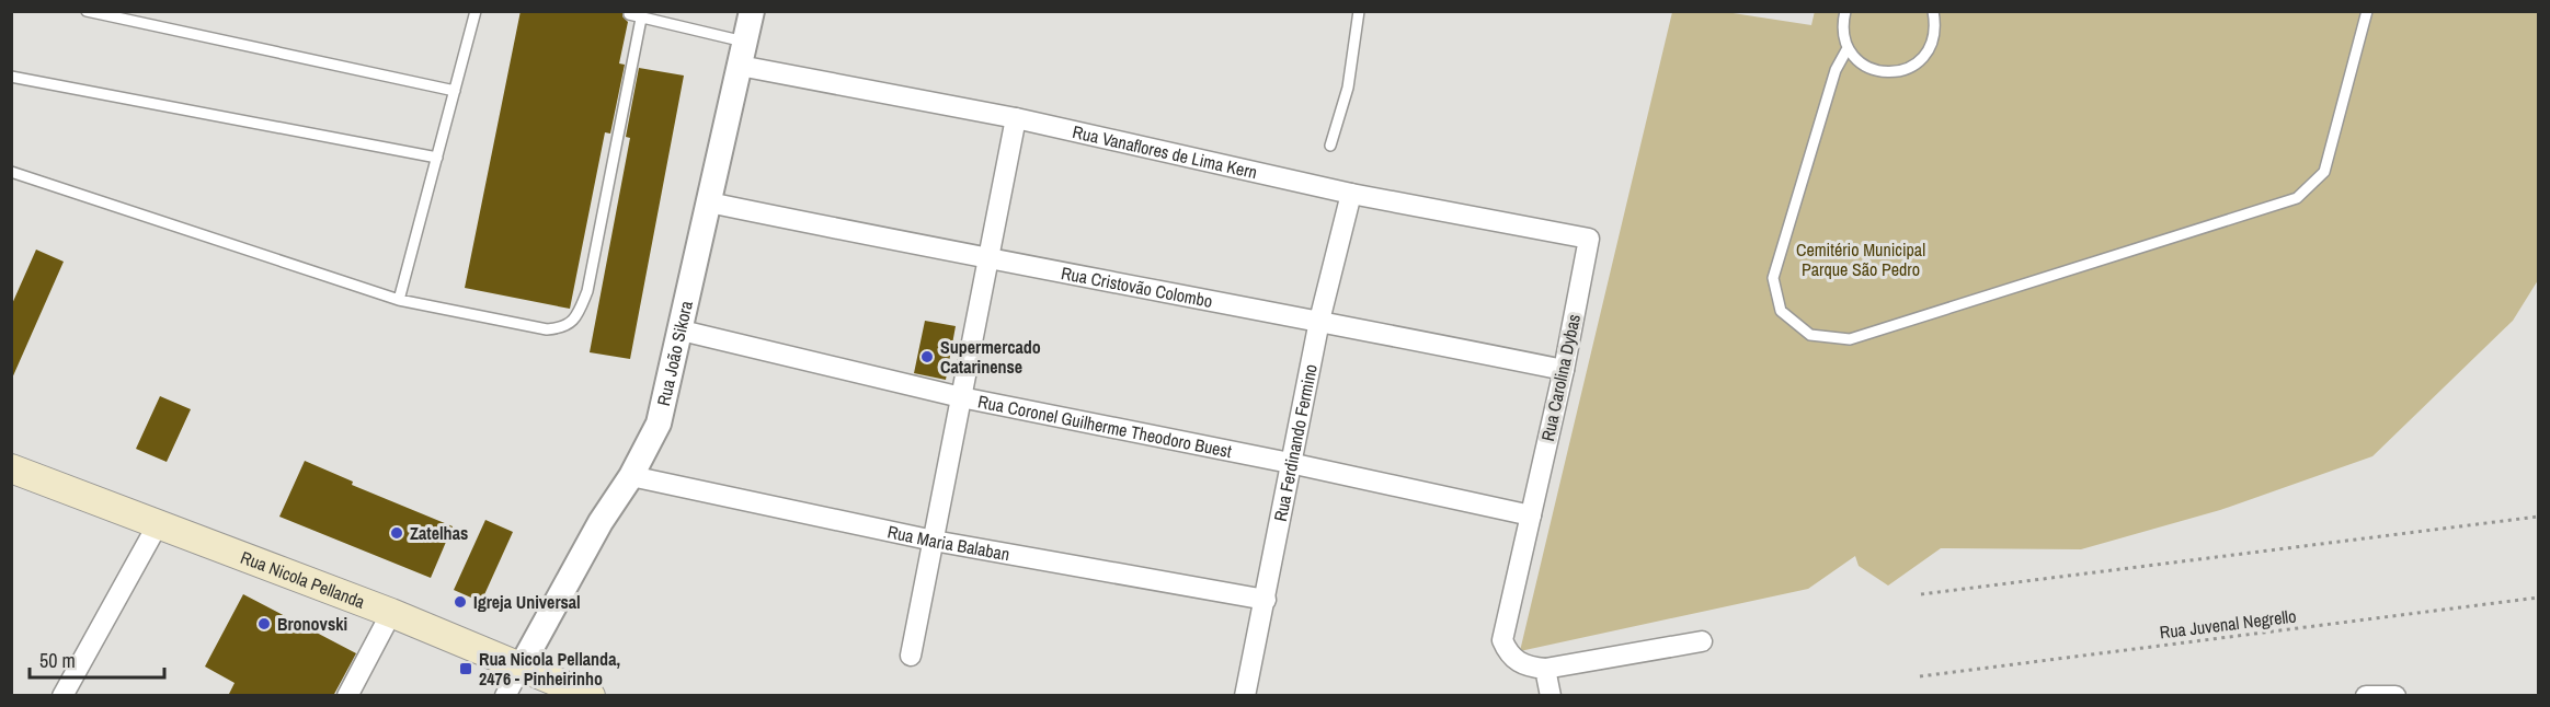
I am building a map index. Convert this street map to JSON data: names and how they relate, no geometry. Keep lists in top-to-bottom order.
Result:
{
  "streets": {
    "main road": ["Rua Nicola Pellanda"],
    "street": [
      "Rua Vanaflores de Lima Kern",
      "Rua Cristovão Colombo",
      "Rua João Sikora",
      "Rua Carolina Dybas",
      "Rua Coronel Guilherme Theodoro Buest",
      "Rua Ferdinando Fermino",
      "Rua Maria Balaban"
    ],
    "path": ["Rua Juvenal Negrello"]
  },
  "crossings": [
    ["Rua Vanaflores de Lima Kern", "Rua João Sikora"],
    ["Rua Vanaflores de Lima Kern", "Rua Carolina Dybas"],
    ["Rua Vanaflores de Lima Kern", "Rua Ferdinando Fermino"],
    ["Rua Cristovão Colombo", "Rua João Sikora"],
    ["Rua Cristovão Colombo", "Rua Carolina Dybas"],
    ["Rua Cristovão Colombo", "Rua Ferdinando Fermino"],
    ["Rua João Sikora", "Rua Coronel Guilherme Theodoro Buest"],
    ["Rua João Sikora", "Rua Maria Balaban"],
    ["Rua João Sikora", "Rua Nicola Pellanda"],
    ["Rua Carolina Dybas", "Rua Coronel Guilherme Theodoro Buest"],
    ["Rua Coronel Guilherme Theodoro Buest", "Rua Ferdinando Fermino"],
    ["Rua Ferdinando Fermino", "Rua Maria Balaban"]
  ],
  "parks": ["Cemitério Municipal Parque São Pedro"],
  "places": {
    "other": [
      "Supermercado Catarinense",
      "Zatelhas",
      "Igreja Universal",
      "Bronovski"
    ],
    "transit": ["Rua Nicola Pellanda, 2476 - Pinheirinho"]
  },
  "scale_bar": "50 m"
}
